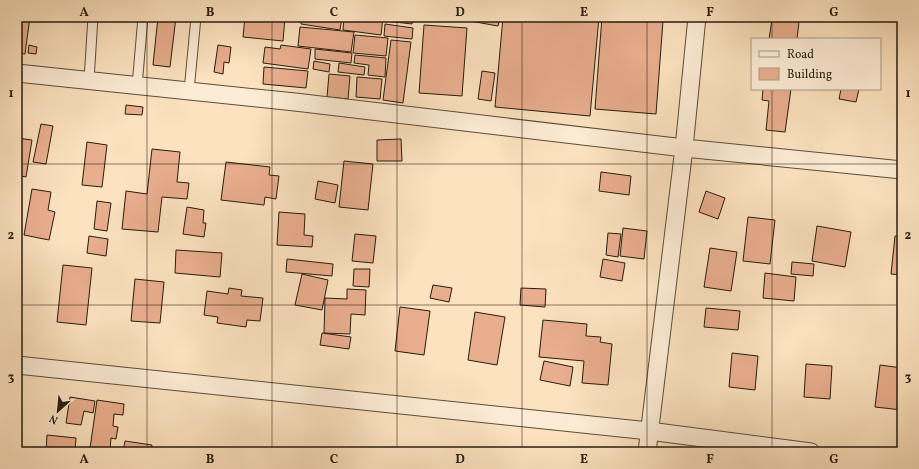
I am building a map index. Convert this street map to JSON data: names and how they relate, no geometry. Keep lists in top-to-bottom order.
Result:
{
  "legend": ["Road", "Building"],
  "north": "bottom left",
  "grid": {
    "columns": [
      "A",
      "B",
      "C",
      "D",
      "E",
      "F",
      "G"
    ],
    "rows": ["1", "2", "3"]
  }
}
